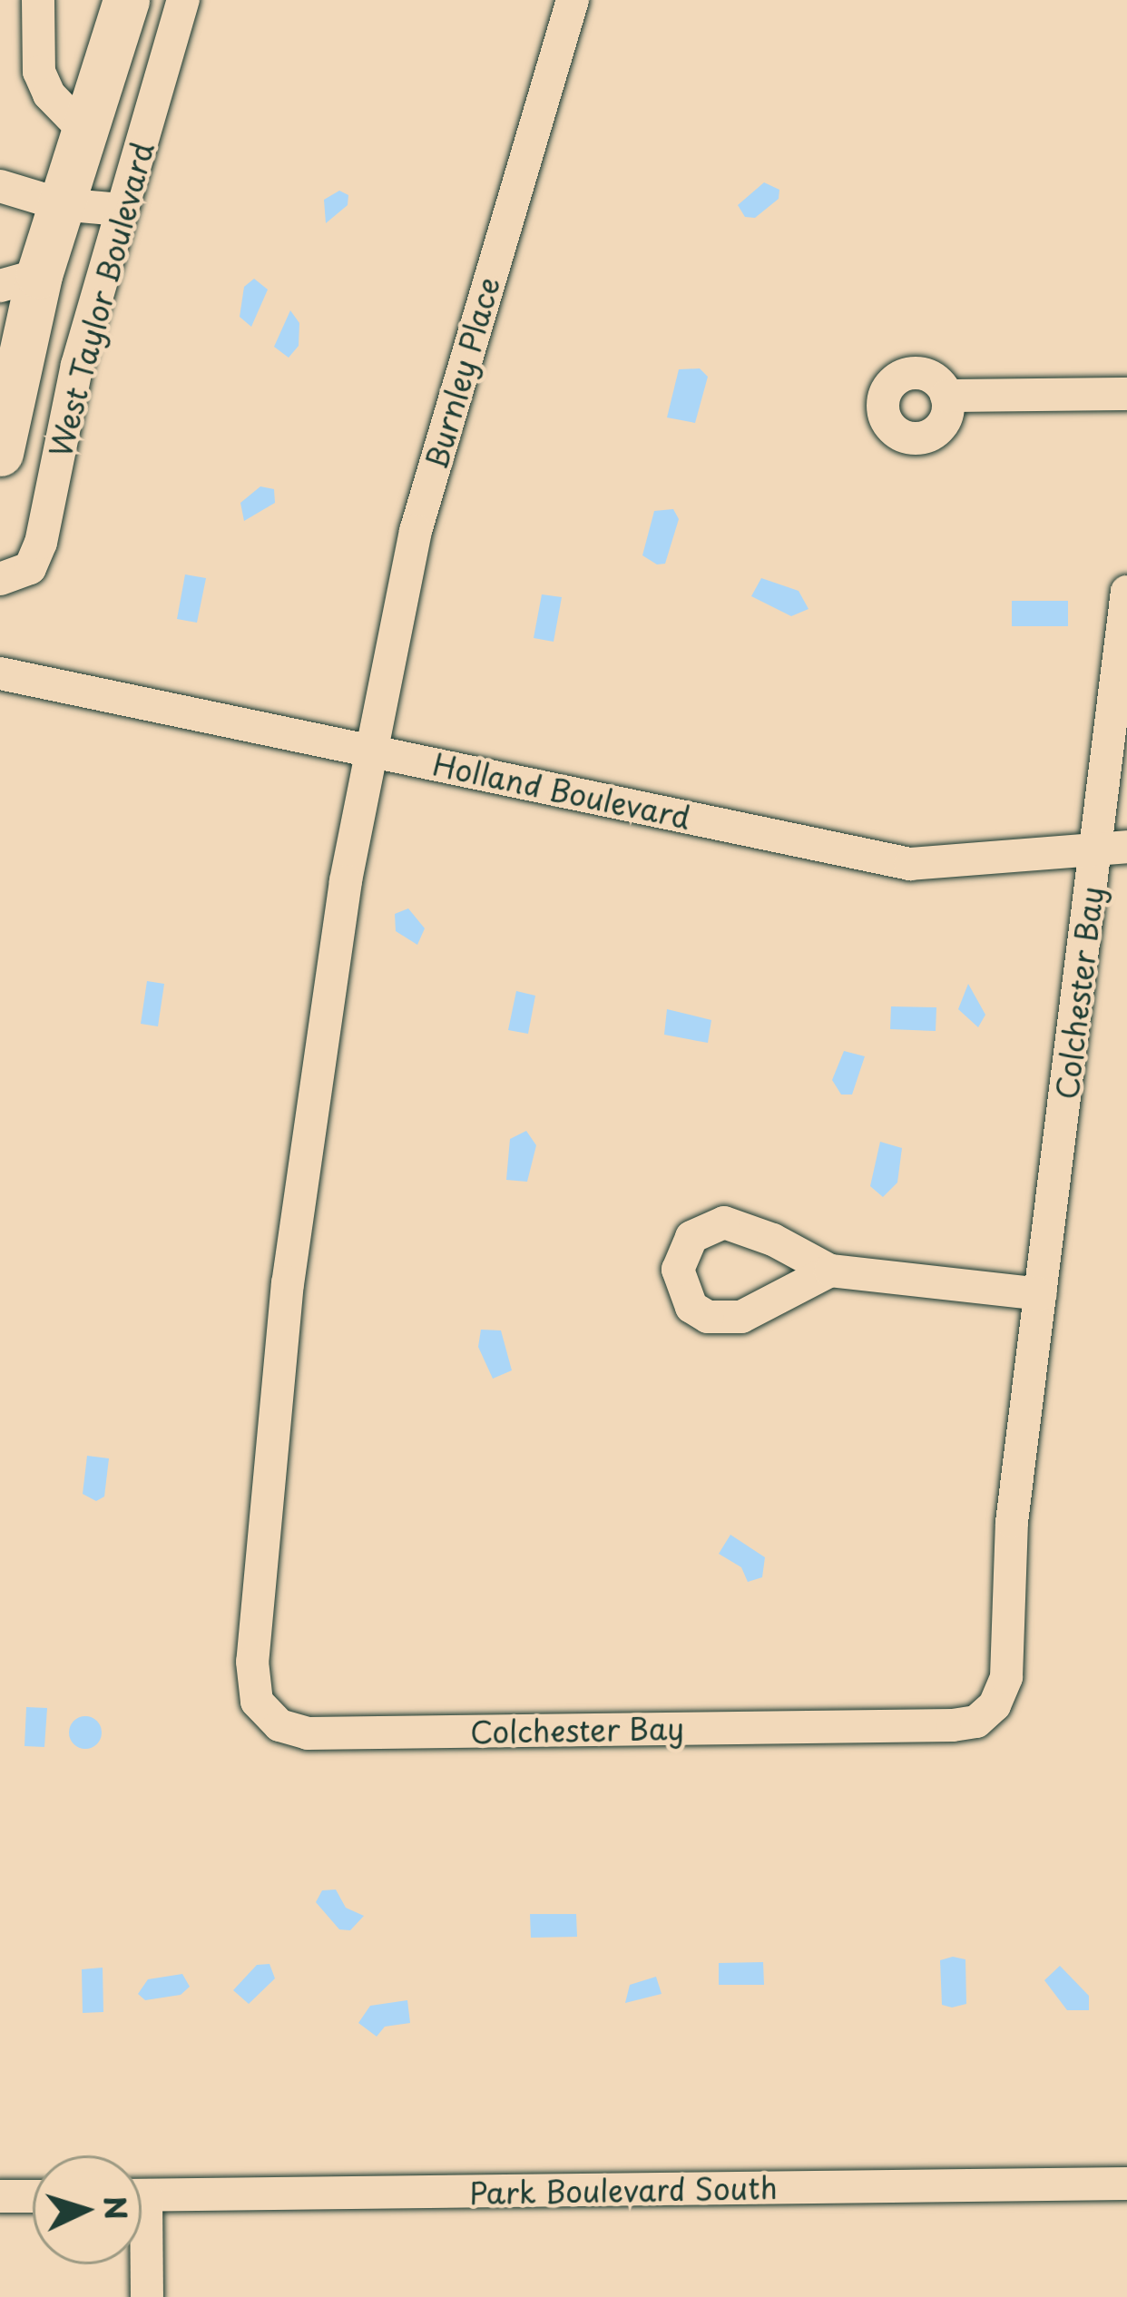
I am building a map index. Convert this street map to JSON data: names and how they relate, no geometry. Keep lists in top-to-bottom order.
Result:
{
  "streets": {
    "street": [
      "West Taylor Boulevard",
      "Burnley Place",
      "Holland Boulevard",
      "Colchester Bay",
      "Park Boulevard South"
    ]
  },
  "crossings": [
    ["Burnley Place", "Holland Boulevard"],
    ["Burnley Place", "Colchester Bay"],
    ["Holland Boulevard", "Colchester Bay"]
  ],
  "north": "right"
}
